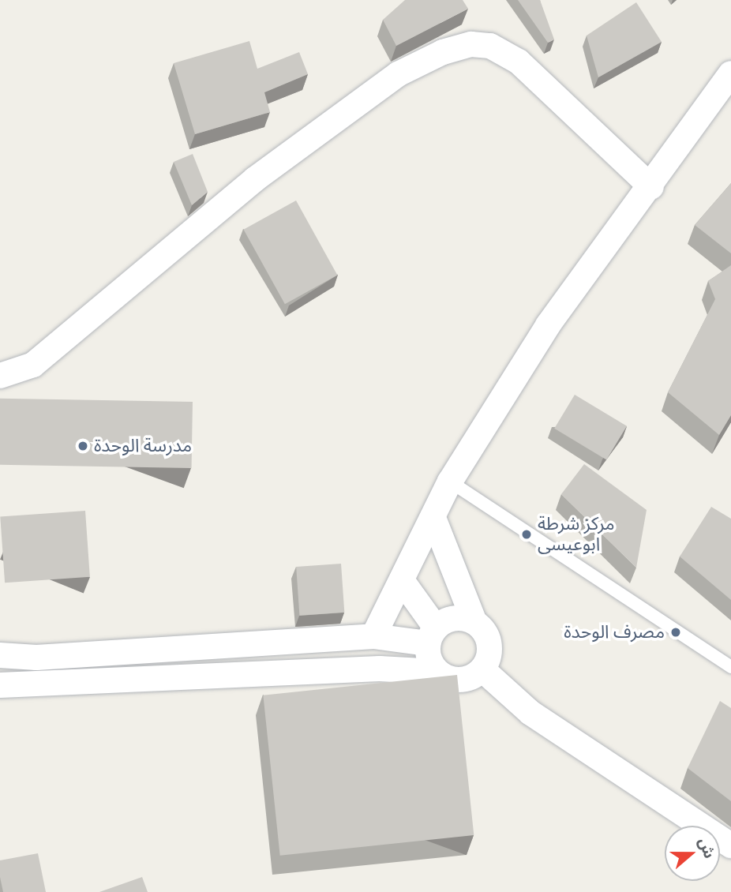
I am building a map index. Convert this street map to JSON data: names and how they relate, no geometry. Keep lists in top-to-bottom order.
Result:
{
  "places": ["مدرسة الوحدة", "مركز شرطة ابوعيسى", "مصرف الوحدة"],
  "north": "right"
}
